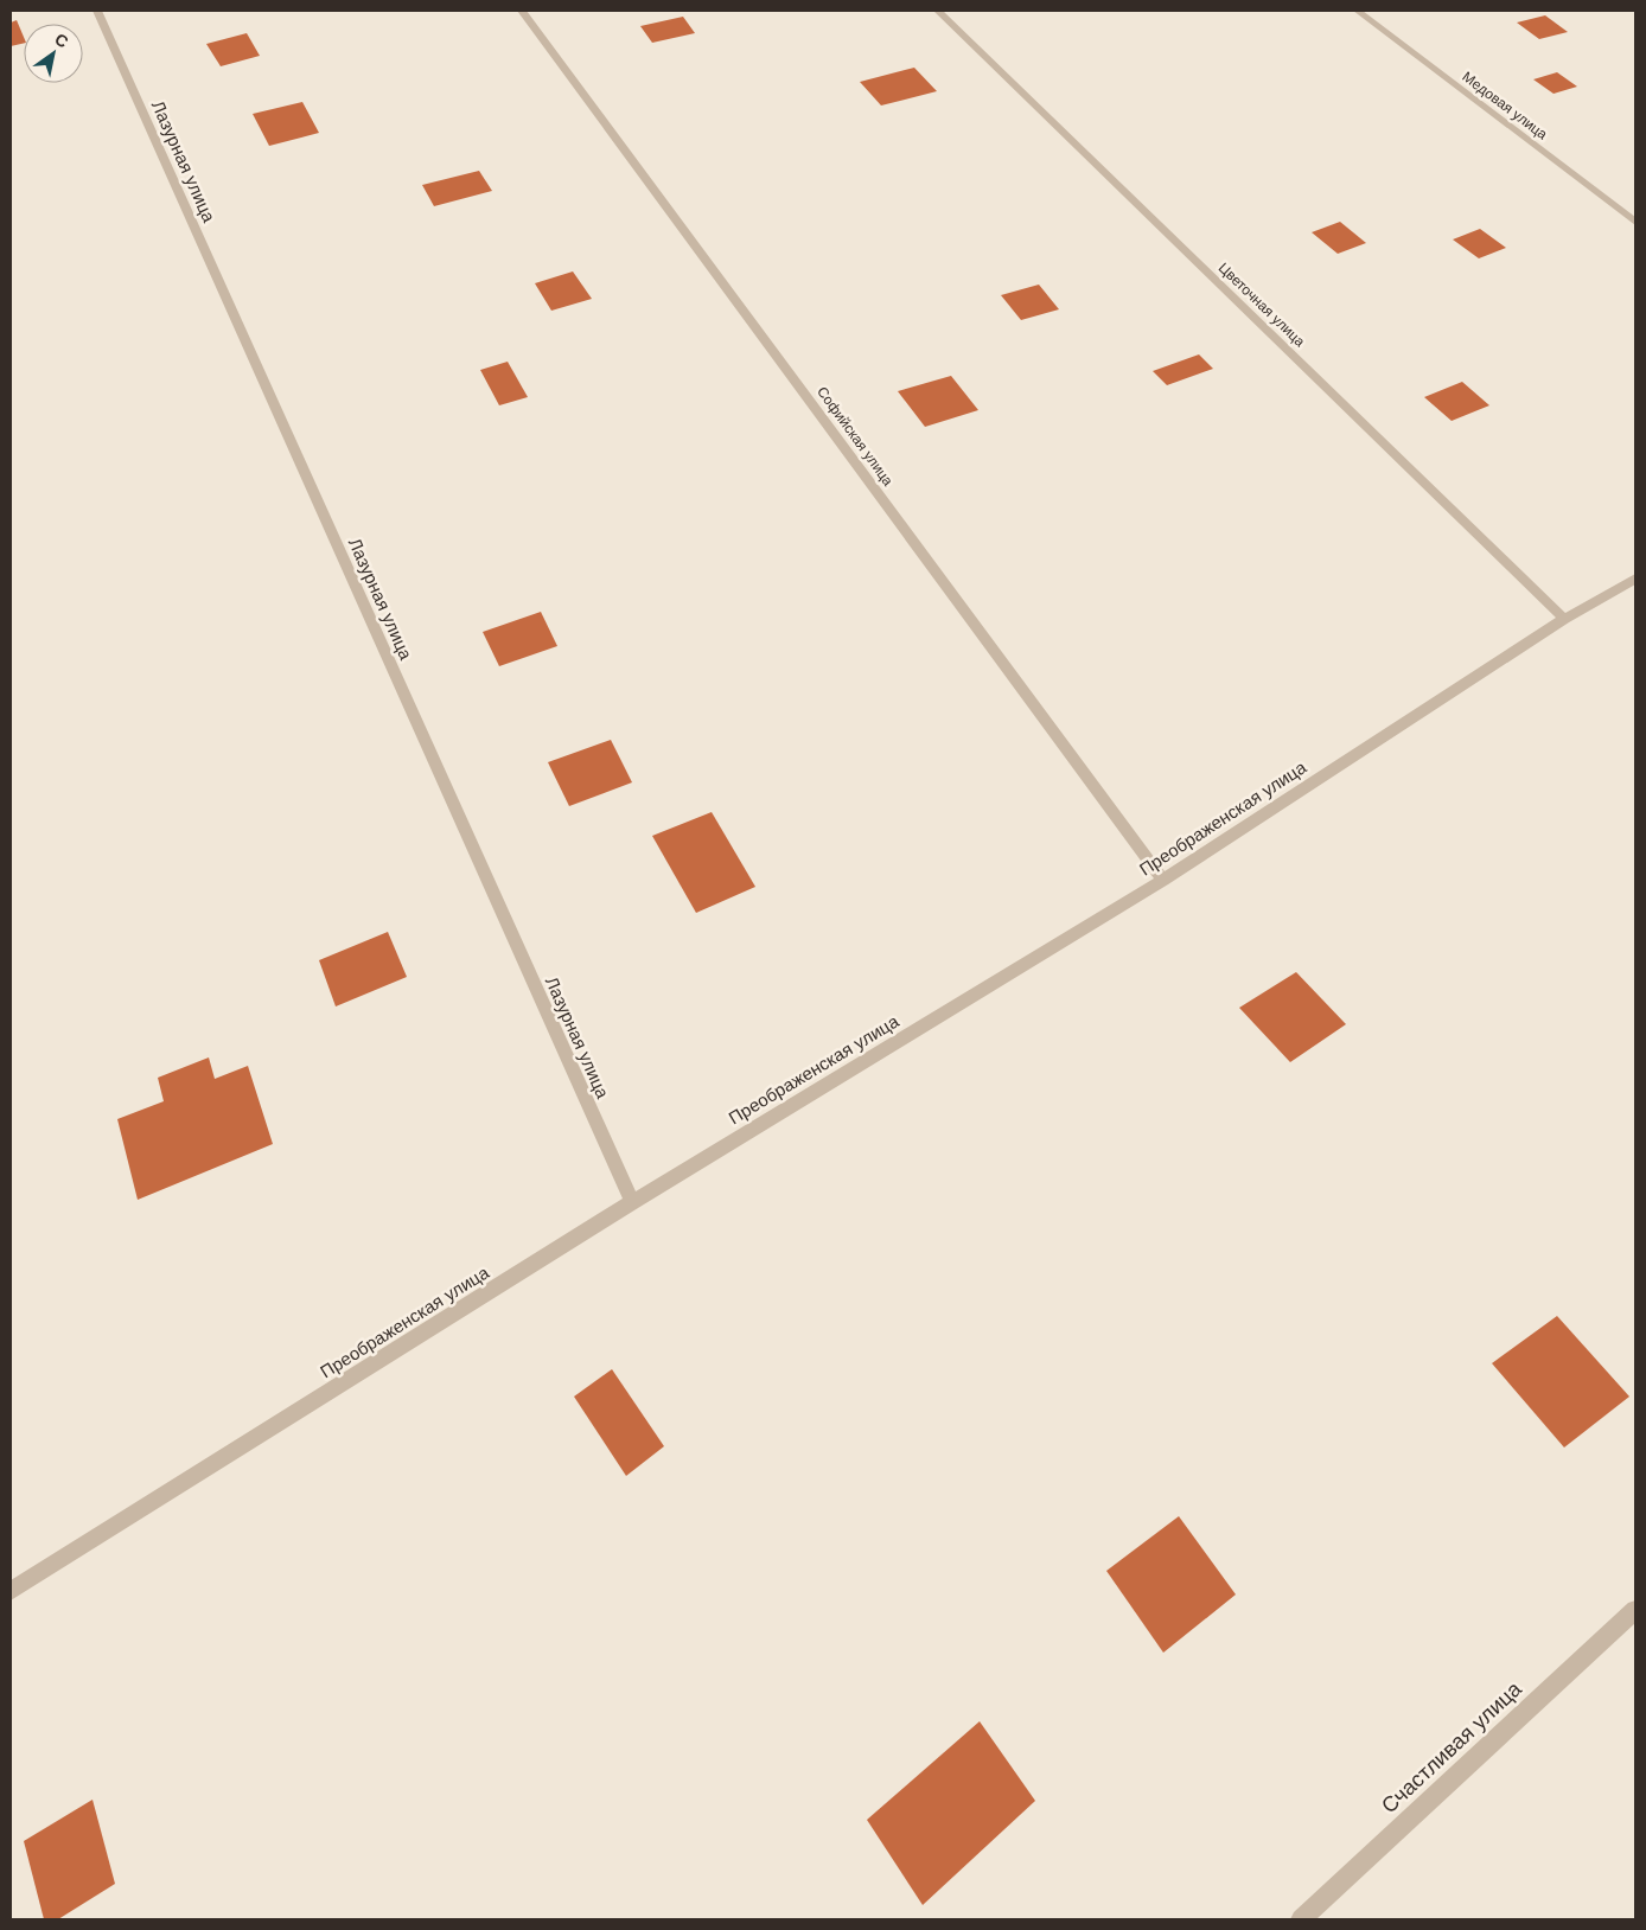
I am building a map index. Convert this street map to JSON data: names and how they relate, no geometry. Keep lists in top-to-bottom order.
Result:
{
  "streets": {
    "street": [
      "Медовая улица",
      "Лазурная улица",
      "Цветочная улица",
      "Софийская улица",
      "Преображенская улица",
      "Счастливая улица"
    ]
  },
  "crossings": [
    ["Лазурная улица", "Преображенская улица"],
    ["Цветочная улица", "Преображенская улица"],
    ["Софийская улица", "Преображенская улица"]
  ],
  "north": "top right"
}
